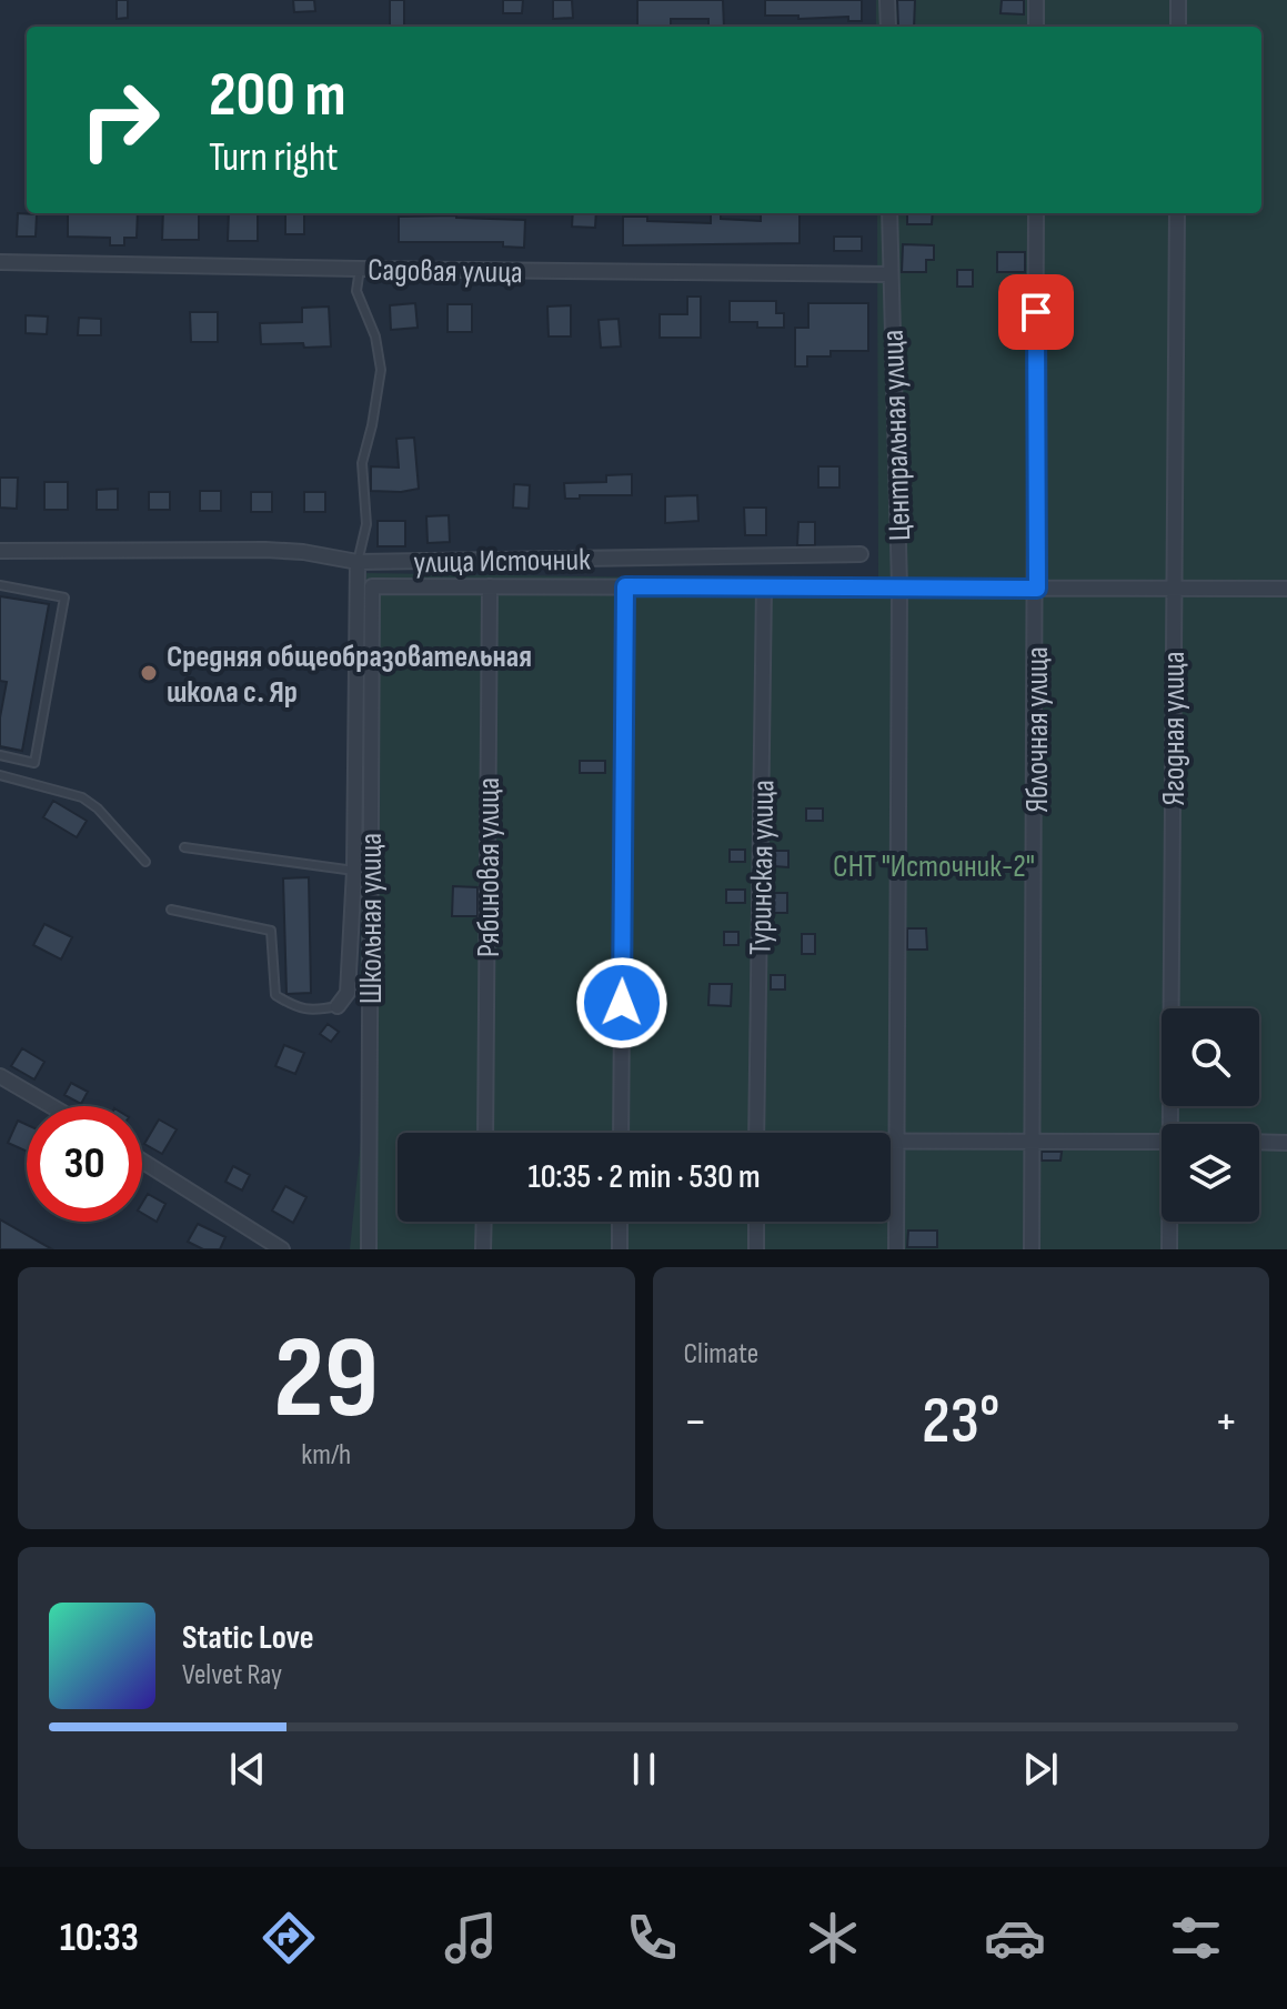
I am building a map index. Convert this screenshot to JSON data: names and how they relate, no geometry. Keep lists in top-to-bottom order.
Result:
{
  "streets": {
    "street": [
      "Садовая улица",
      "Центральная улица",
      "улица Источник",
      "Ягодная улица",
      "Яблочная улица",
      "Рябиновая улица",
      "Туринская улица",
      "Школьная улица"
    ]
  },
  "crossings": [
    ["Садовая улица", "Центральная улица"],
    ["Рябиновая улица", "Школьная улица"]
  ],
  "parks": ["СНТ \"Источник-2\""],
  "places": ["Средняя общеобразовательная школа с. Яр"],
  "page": {
    "turn": ["200 m", "Turn right"],
    "limit": "30",
    "trip": "10:35 · 2 min · 530 m",
    "tile": [
      ["29", "km/h"],
      "Climate"
    ],
    "heat": ["−", "23°", "+"],
    "song": ["Static Love", "Velvet Ray"],
    "tabs": "10:33"
  }
}
